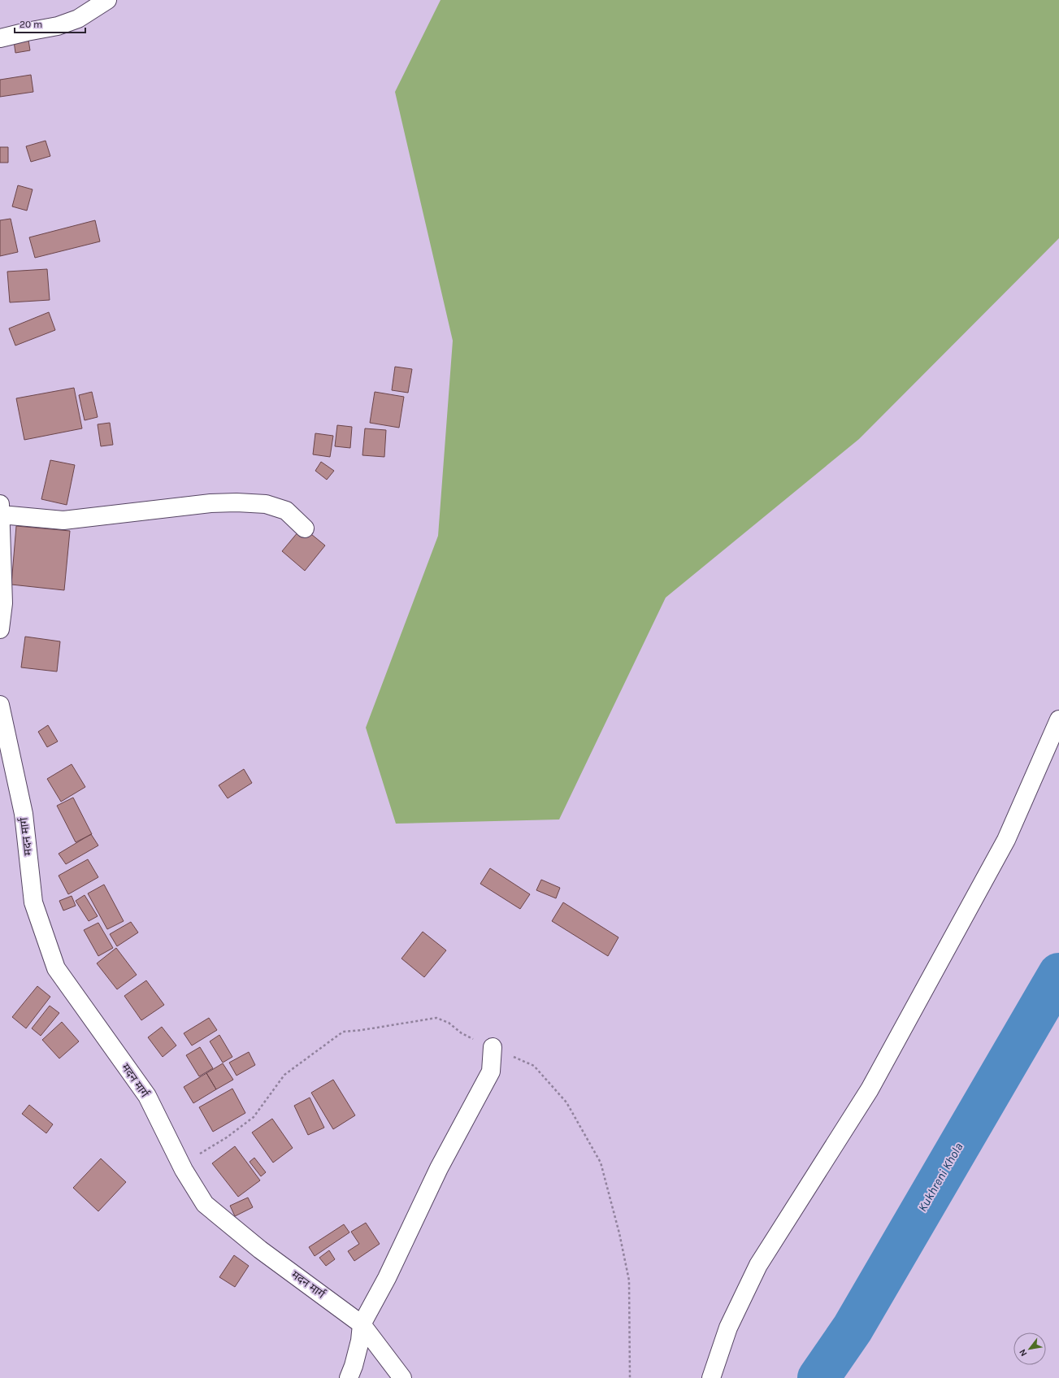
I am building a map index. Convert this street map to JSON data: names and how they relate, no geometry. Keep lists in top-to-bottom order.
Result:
{
  "streets": {
    "street": ["मदन मार्ग"]
  },
  "water": ["Kukhreni Khola"],
  "scale_bar": "20 m",
  "north": "bottom left"
}
